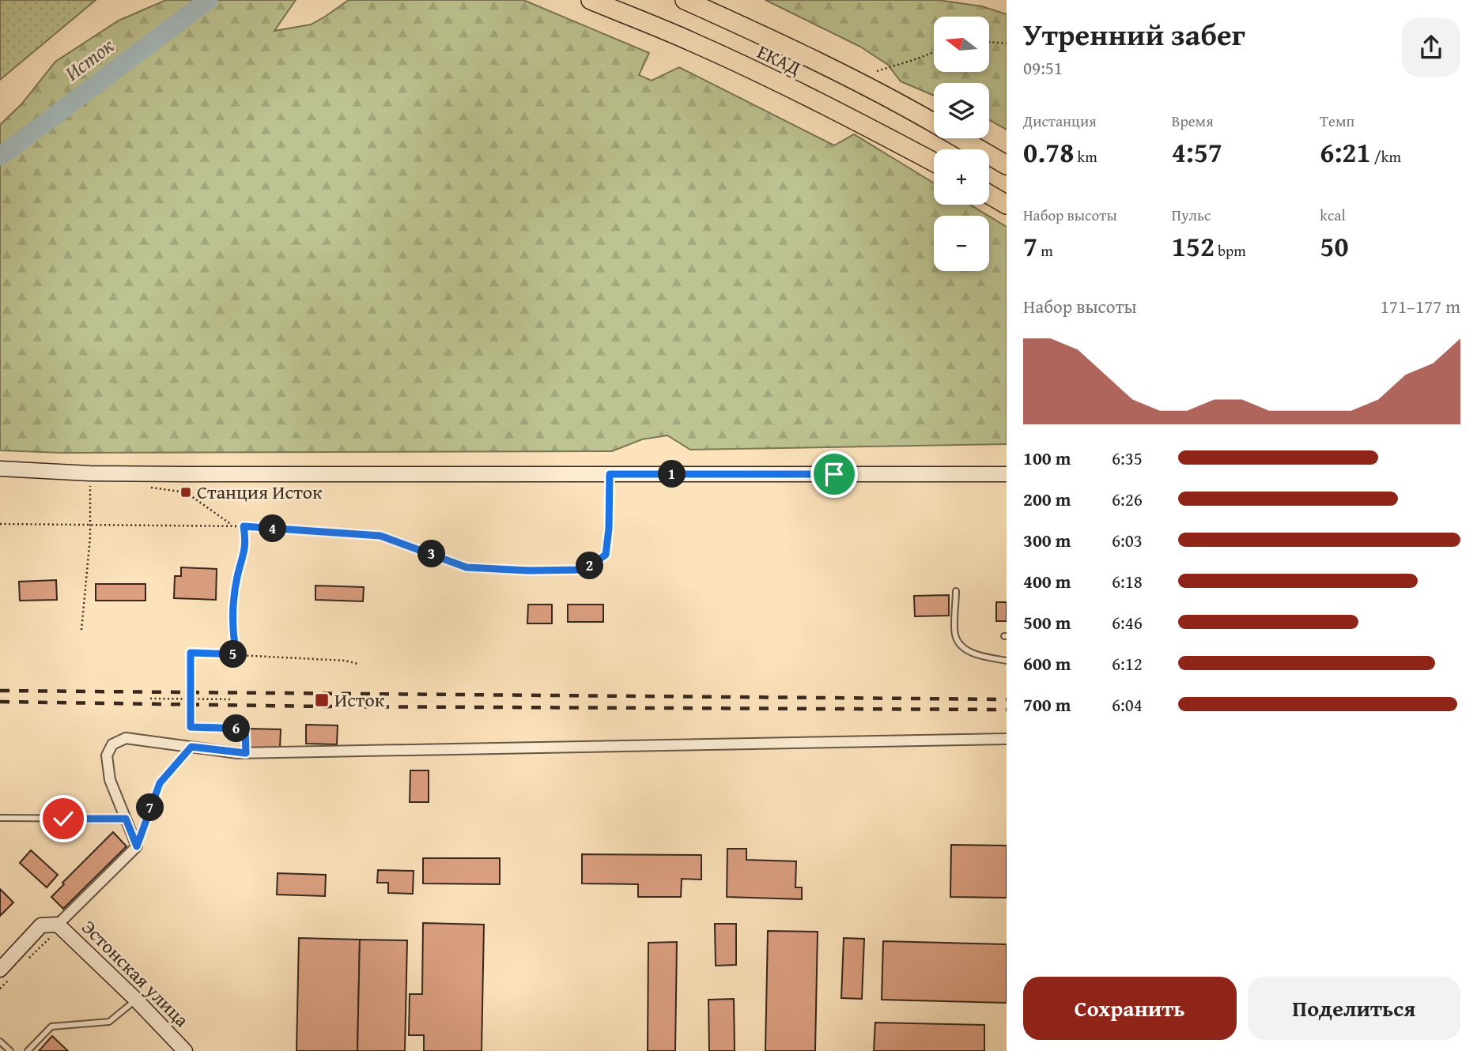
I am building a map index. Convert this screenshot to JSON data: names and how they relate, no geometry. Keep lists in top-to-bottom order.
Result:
{
  "streets": {
    "highway": ["ЕКАД"],
    "main road": ["Эстонская улица"]
  },
  "water": ["Исток"],
  "places": {
    "transit": ["Станция Исток", "Исток"]
  },
  "north": "left",
  "page": {
    "heading": ["Утренний забег", "09:51"],
    "map_buttons": ["+", "−"],
    "stats": [
      ["Дистанция", "0.78 km"],
      ["Время", "4:57"],
      ["Темп", "6:21 /km"],
      ["Набор высоты", "7 m"],
      ["Пульс", "152 bpm"],
      ["kcal", "50"]
    ],
    "chart": ["Набор высоты", "171–177 m"],
    "list": [
      {
        "name": "100 m",
        "note": "6:35"
      },
      {
        "name": "200 m",
        "note": "6:26"
      },
      {
        "name": "300 m",
        "note": "6:03"
      },
      {
        "name": "400 m",
        "note": "6:18"
      },
      {
        "name": "500 m",
        "note": "6:46"
      },
      {
        "name": "600 m",
        "note": "6:12"
      },
      {
        "name": "700 m",
        "note": "6:04"
      }
    ],
    "pins": [
      "1",
      "4",
      "3",
      "2",
      "5",
      "6",
      "7"
    ],
    "buttons": ["Сохранить", "Поделиться"]
  }
}
